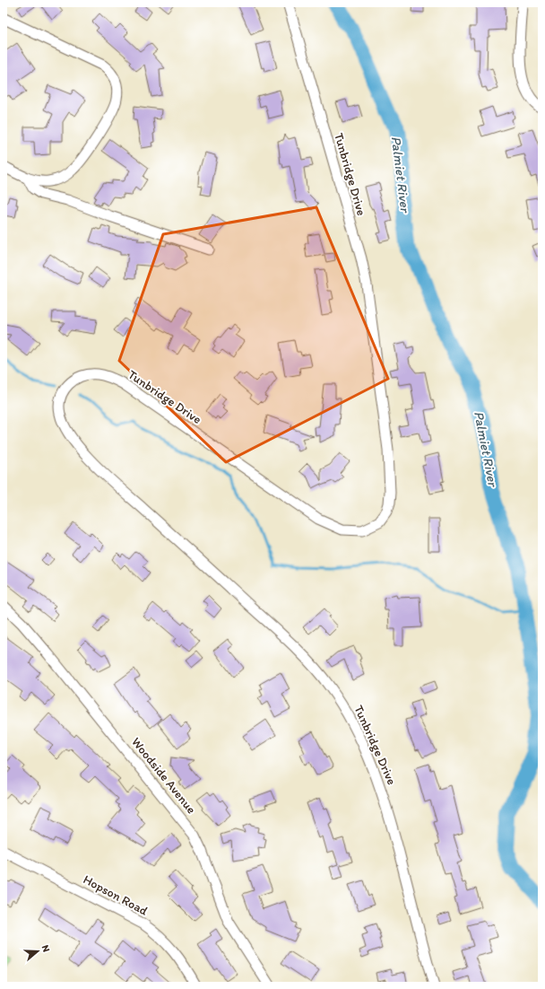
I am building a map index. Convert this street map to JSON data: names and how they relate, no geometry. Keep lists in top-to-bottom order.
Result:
{
  "streets": {
    "street": ["Tunbridge Drive", "Woodside Avenue", "Hopson Road"]
  },
  "water": ["Palmiet River"],
  "north": "right"
}
